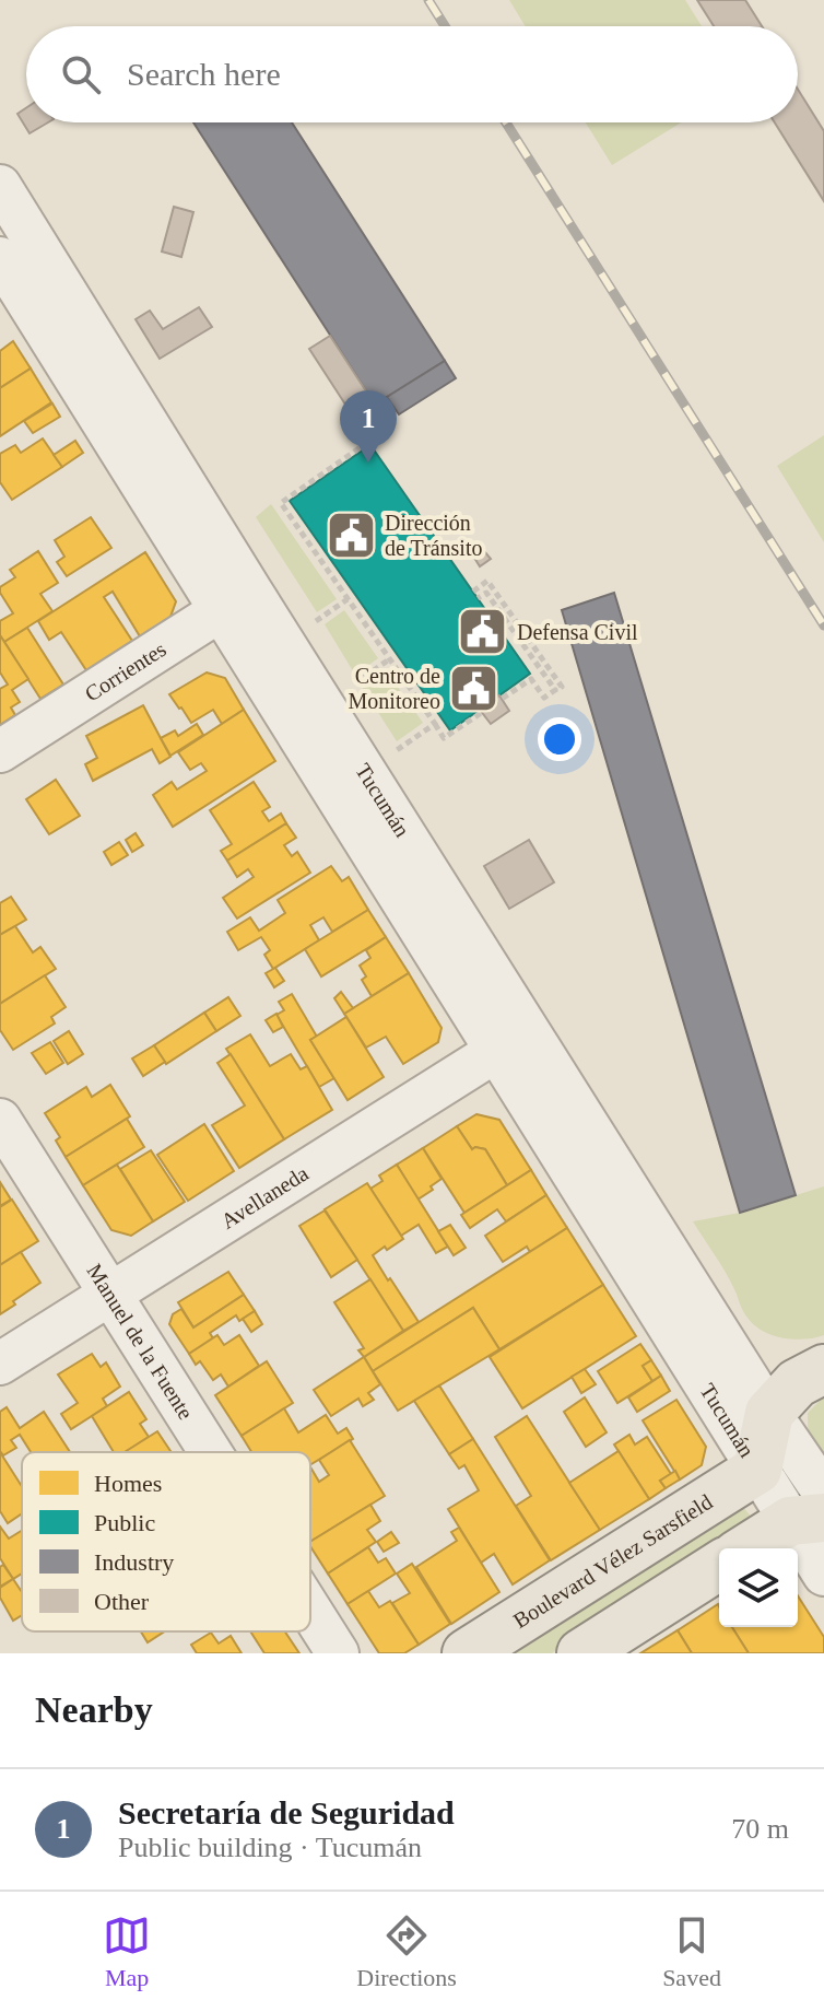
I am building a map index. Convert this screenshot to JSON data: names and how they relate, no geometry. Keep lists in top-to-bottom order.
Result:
{
  "streets": {
    "main road": ["Boulevard Vélez Sarsfield"],
    "street": [
      "Corrientes",
      "Tucumán",
      "Avellaneda",
      "Manuel de la Fuente"
    ]
  },
  "crossings": [
    ["Corrientes", "Tucumán"],
    ["Tucumán", "Avellaneda"],
    ["Tucumán", "Boulevard Vélez Sarsfield"],
    ["Avellaneda", "Manuel de la Fuente"]
  ],
  "places": {
    "public building": ["Dirección de Tránsito", "Defensa Civil", "Centro de Monitoreo"]
  },
  "legend": [
    "Homes",
    "Public",
    "Industry",
    "Other"
  ],
  "page": {
    "search": "Search here",
    "pins": "1",
    "heading": "Nearby",
    "list": [
      {
        "mark": "1",
        "name": "Secretaría de Seguridad",
        "note": "Public building · Tucumán",
        "value": "70 m"
      }
    ],
    "nav": ["Map", "Directions", "Saved"]
  }
}
